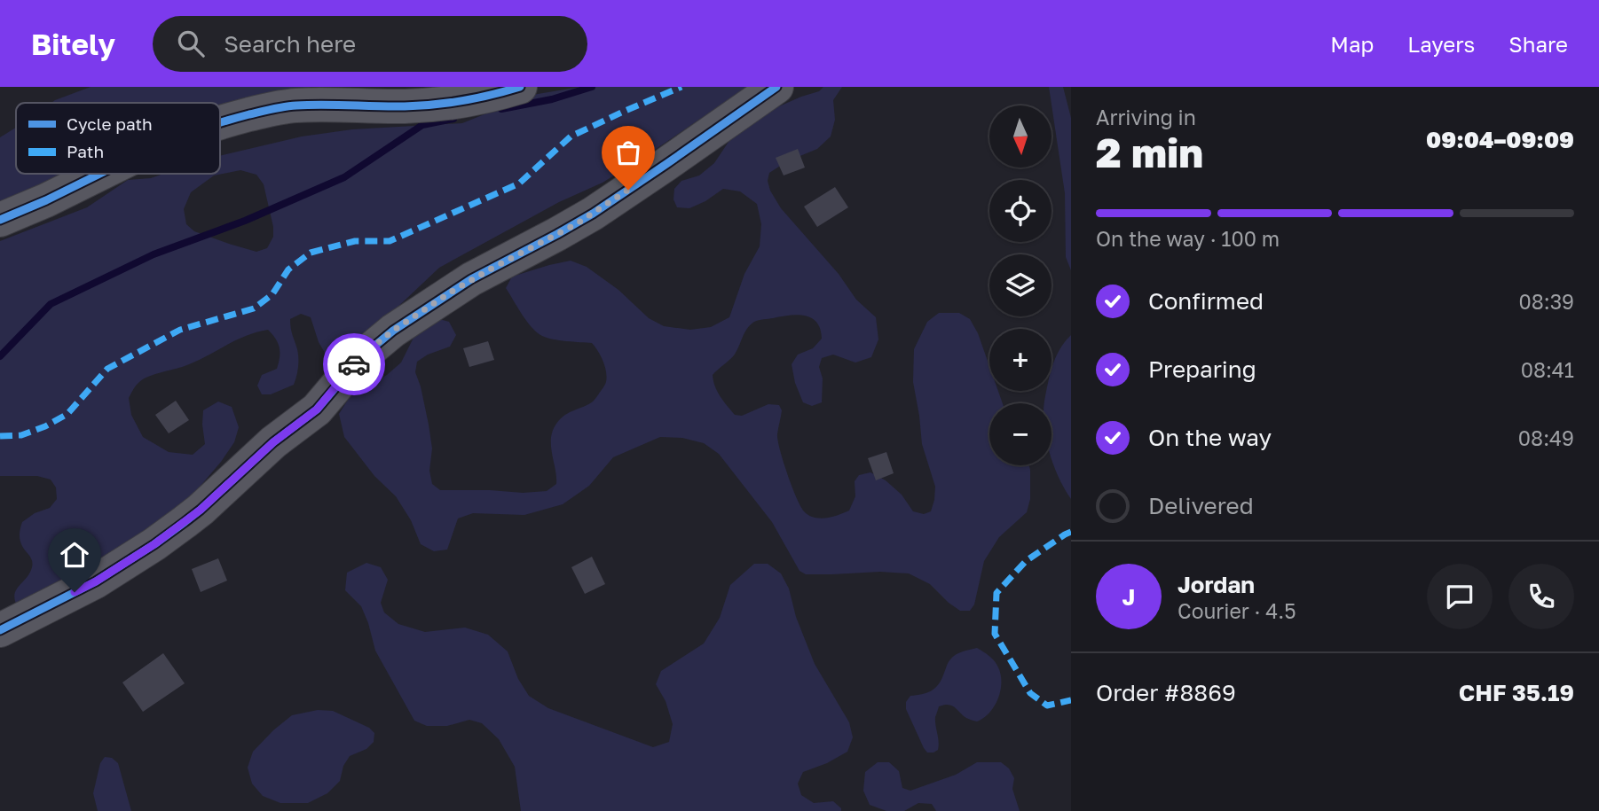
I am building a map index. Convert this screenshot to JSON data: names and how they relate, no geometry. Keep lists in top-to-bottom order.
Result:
{
  "legend": ["Cycle path", "Path"],
  "north": "bottom",
  "page": {
    "header": "Bitely",
    "search": "Search here",
    "nav": ["Map", "Layers", "Share"],
    "heading": ["2 min", "Arriving in", "09:04–09:09"],
    "panel": [
      "Jordan",
      "Courier · 4.5",
      "Order #8869",
      "CHF 35.19"
    ],
    "map_buttons": ["+", "−"],
    "bar": "On the way · 100 m",
    "list": [
      ["Confirmed", "08:39"],
      ["Preparing", "08:41"],
      ["On the way", "08:49"],
      "Delivered"
    ],
    "round": "J"
  }
}
